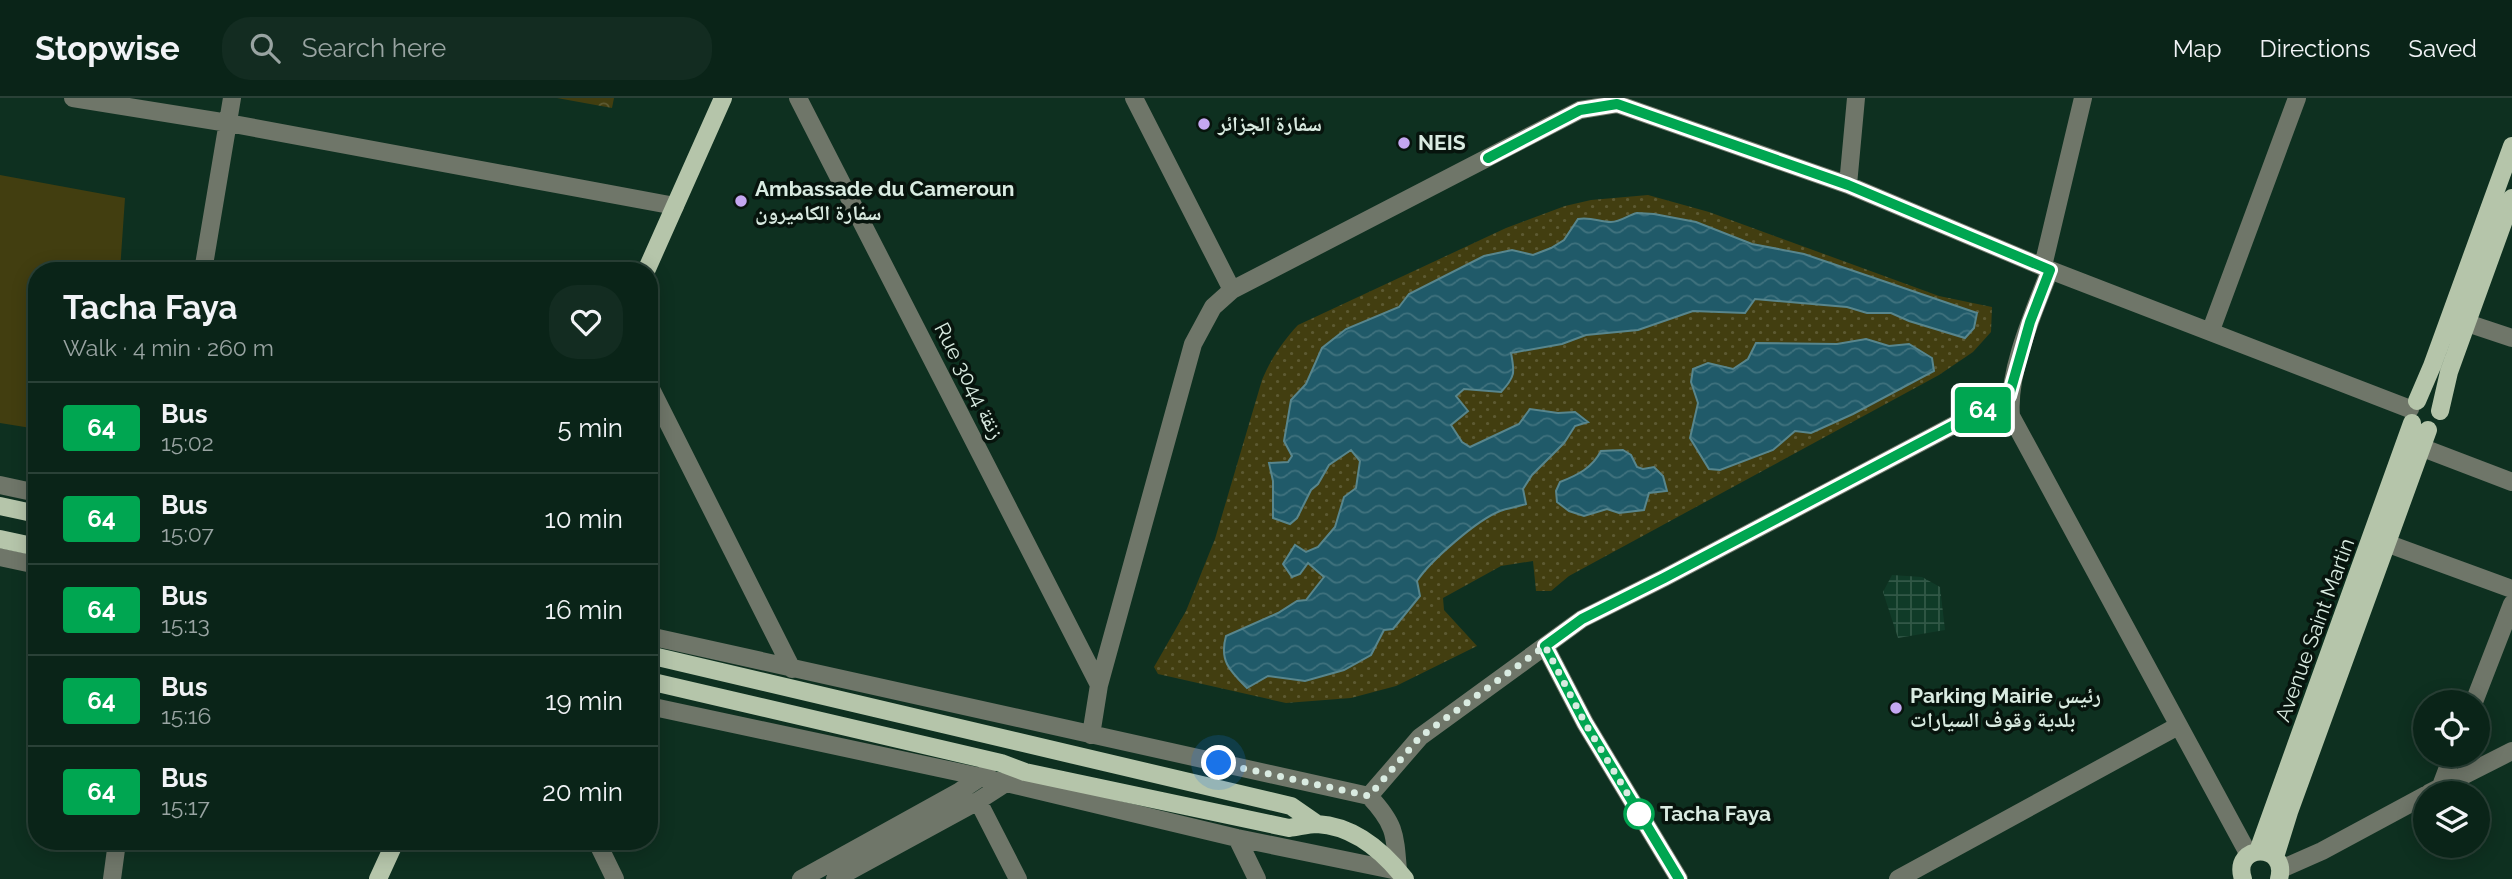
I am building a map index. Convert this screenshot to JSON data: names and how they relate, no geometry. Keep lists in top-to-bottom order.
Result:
{
  "streets": {
    "main road": ["Avenue Saint Martin"],
    "street": ["Rue 3044 زنقة"]
  },
  "places": [
    "سفارة الجزائر",
    "NEIS",
    "Ambassade du Cameroun سفارة الكاميرون",
    "Parking Mairie رئيس بلدية وقوف السيارات",
    "Tacha Faya"
  ],
  "lines": ["bus line 64"],
  "page": {
    "header": "Stopwise",
    "search": "Search here",
    "nav": ["Map", "Directions", "Saved"],
    "on_map": "64",
    "heading": ["Tacha Faya", "Walk · 4 min · 260 m"],
    "list": [
      {
        "mark": "64",
        "name": "Bus",
        "note": "15:02",
        "value": "5 min"
      },
      {
        "mark": "64",
        "name": "Bus",
        "note": "15:07",
        "value": "10 min"
      },
      {
        "mark": "64",
        "name": "Bus",
        "note": "15:13",
        "value": "16 min"
      },
      {
        "mark": "64",
        "name": "Bus",
        "note": "15:16",
        "value": "19 min"
      },
      {
        "mark": "64",
        "name": "Bus",
        "note": "15:17",
        "value": "20 min"
      }
    ]
  }
}
